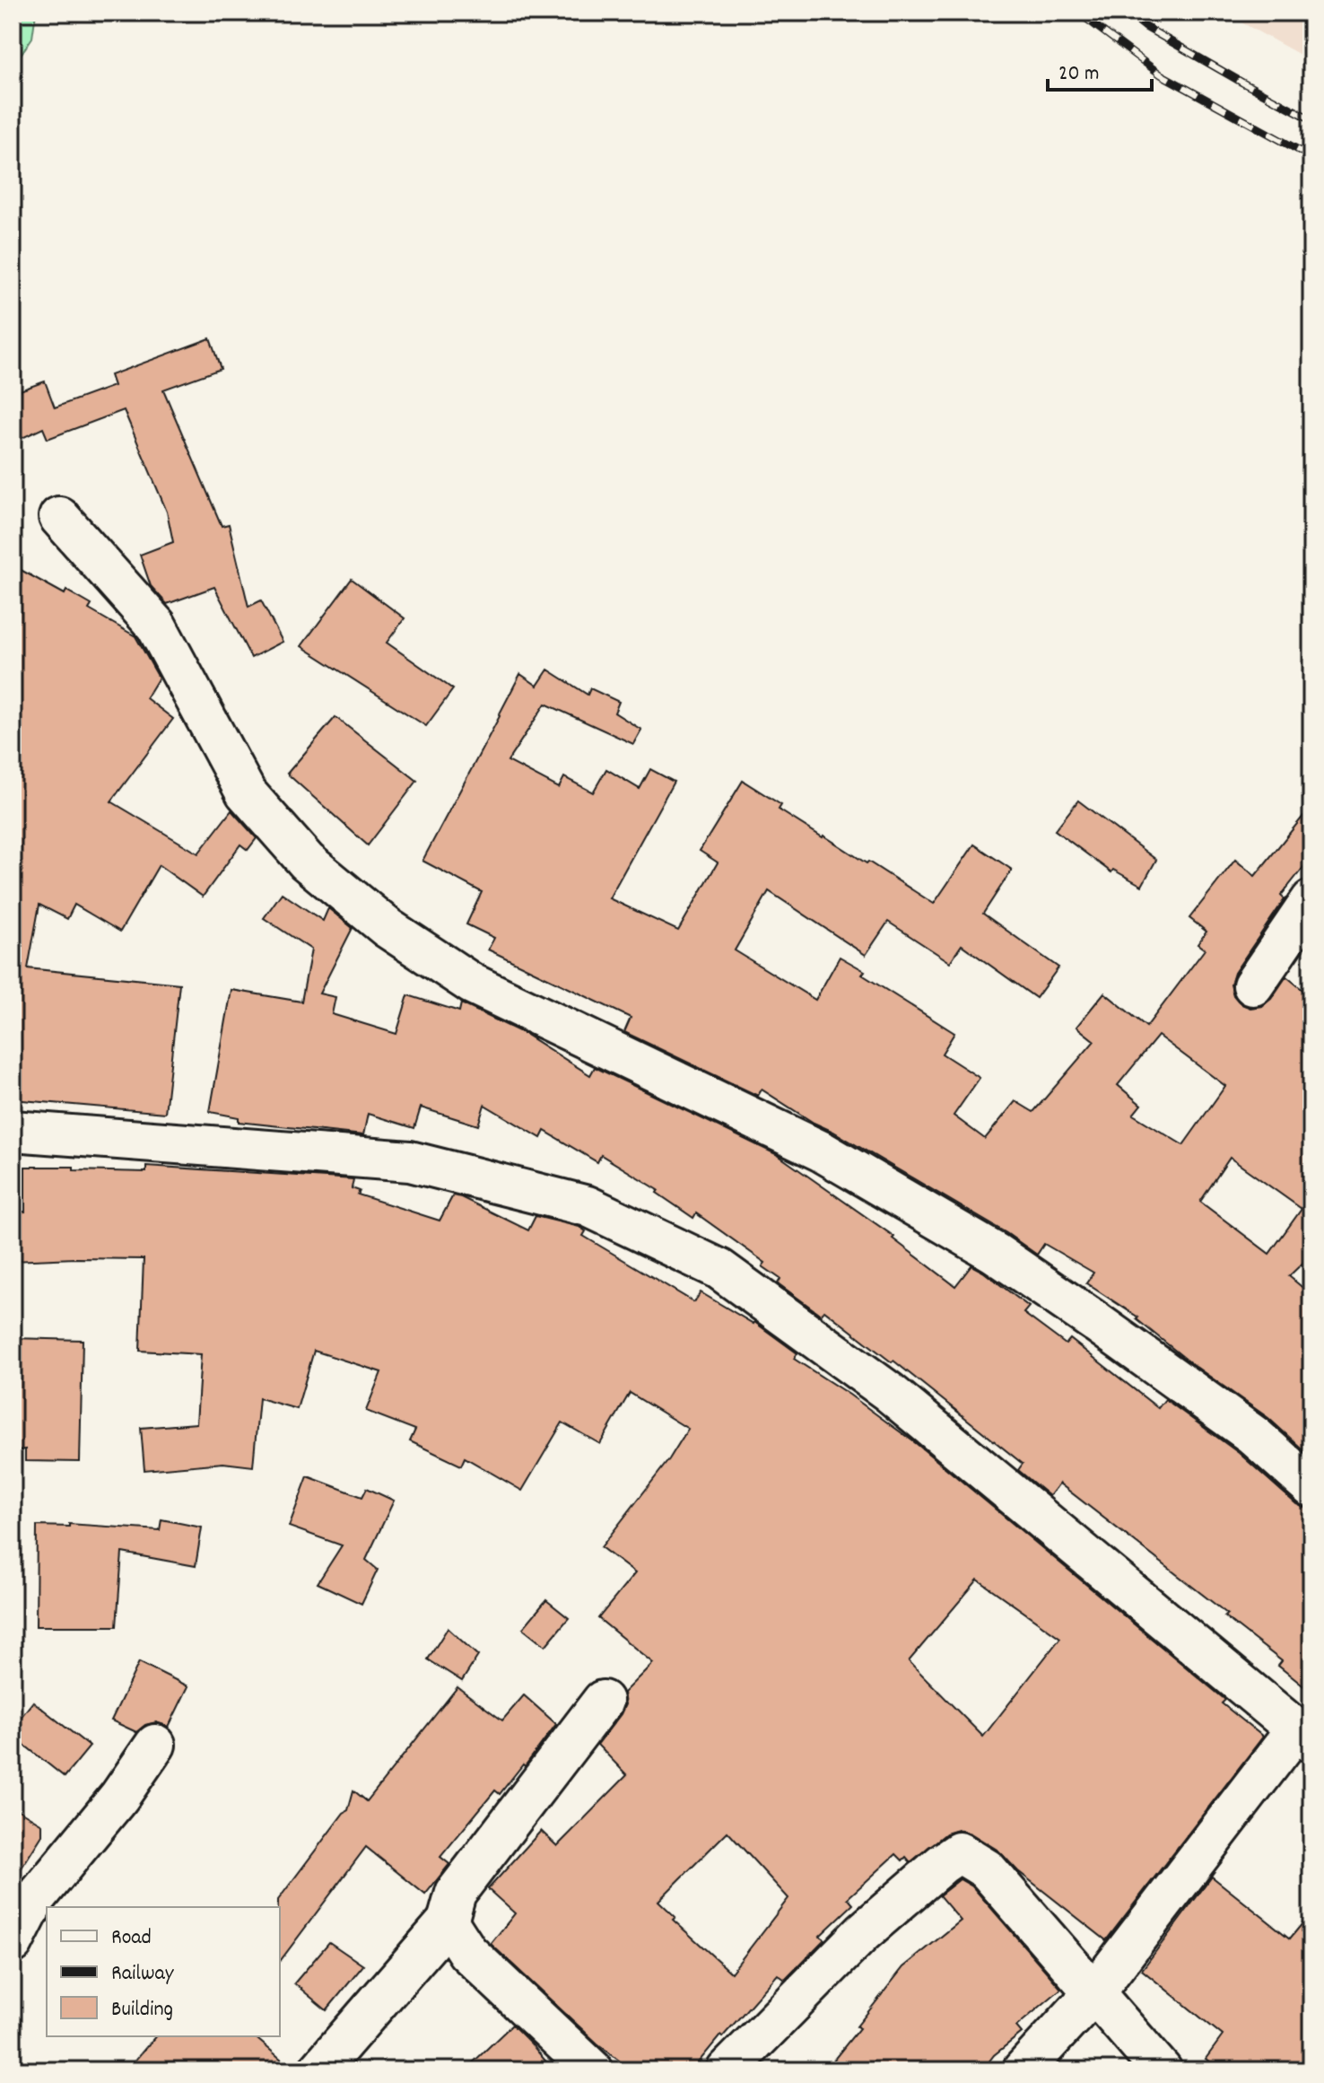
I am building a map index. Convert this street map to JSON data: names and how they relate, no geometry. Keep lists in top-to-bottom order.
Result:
{
  "legend": ["Road", "Railway", "Building"],
  "scale_bar": "20 m"
}
